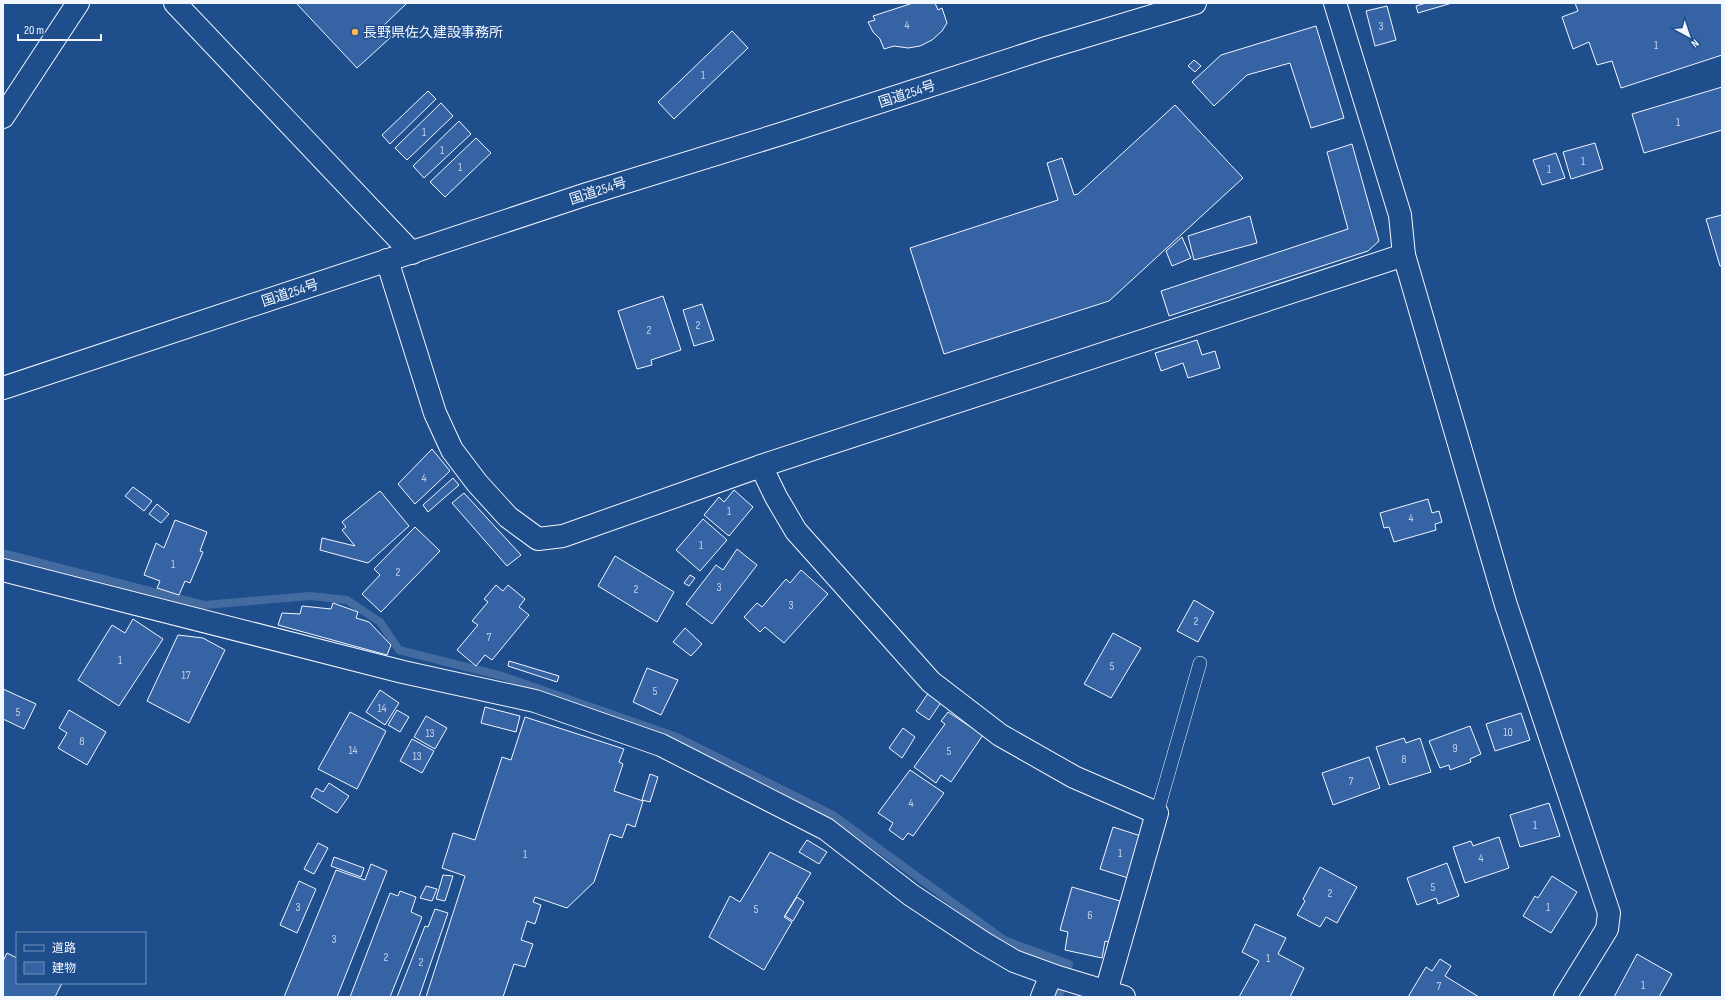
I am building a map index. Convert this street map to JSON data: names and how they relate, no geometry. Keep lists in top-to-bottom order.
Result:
{
  "streets": {
    "main road": ["国道254号"]
  },
  "places": ["長野県佐久建設事務所"],
  "house_numbers": [
    "4",
    "3",
    "1",
    "1",
    "1",
    "1",
    "1",
    "1",
    "1",
    "1",
    "2",
    "2",
    "4",
    "1",
    "4",
    "1",
    "1",
    "2",
    "3",
    "2",
    "3",
    "2",
    "7",
    "1",
    "5",
    "17",
    "5",
    "14",
    "5",
    "10",
    "13",
    "8",
    "9",
    "14",
    "5",
    "13",
    "8",
    "7",
    "4",
    "1",
    "1",
    "1",
    "4",
    "5",
    "2",
    "3",
    "1",
    "5",
    "6",
    "3",
    "2",
    "1",
    "2",
    "1",
    "7"
  ],
  "legend": ["道路", "建物"],
  "scale_bar": "20 m",
  "north": "bottom right"
}
